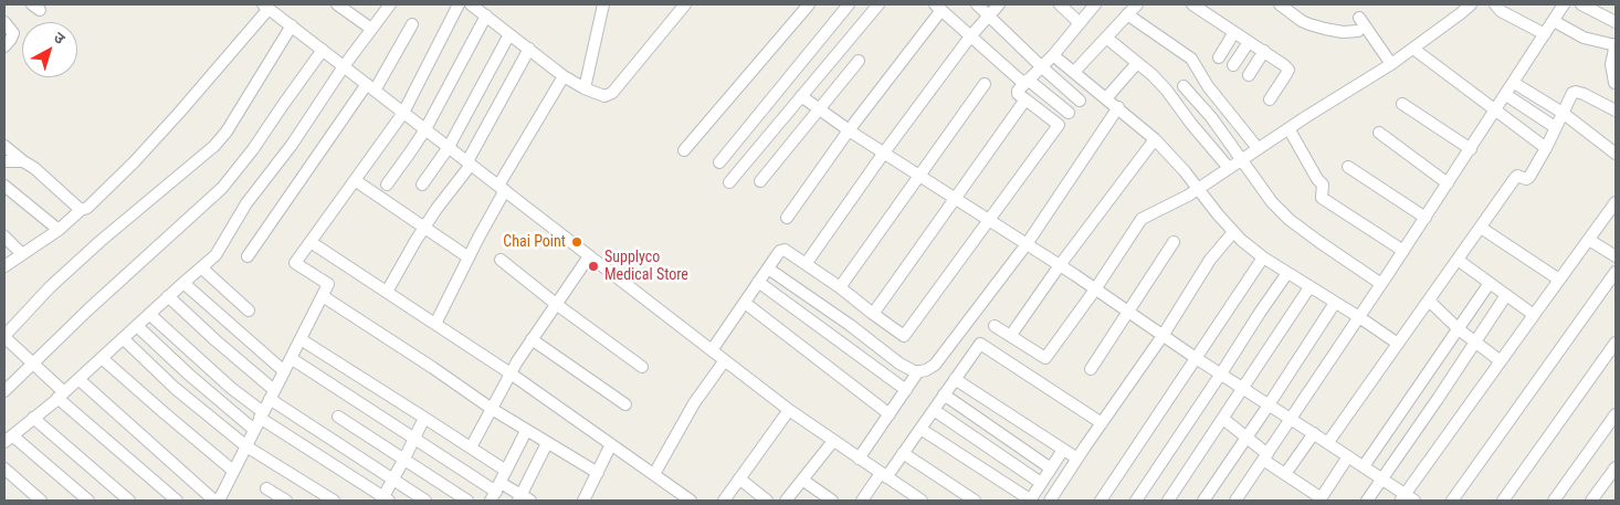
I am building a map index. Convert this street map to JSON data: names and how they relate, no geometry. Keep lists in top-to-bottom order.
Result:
{
  "places": ["Chai Point", "Supplyco Medical Store"],
  "north": "top right"
}
